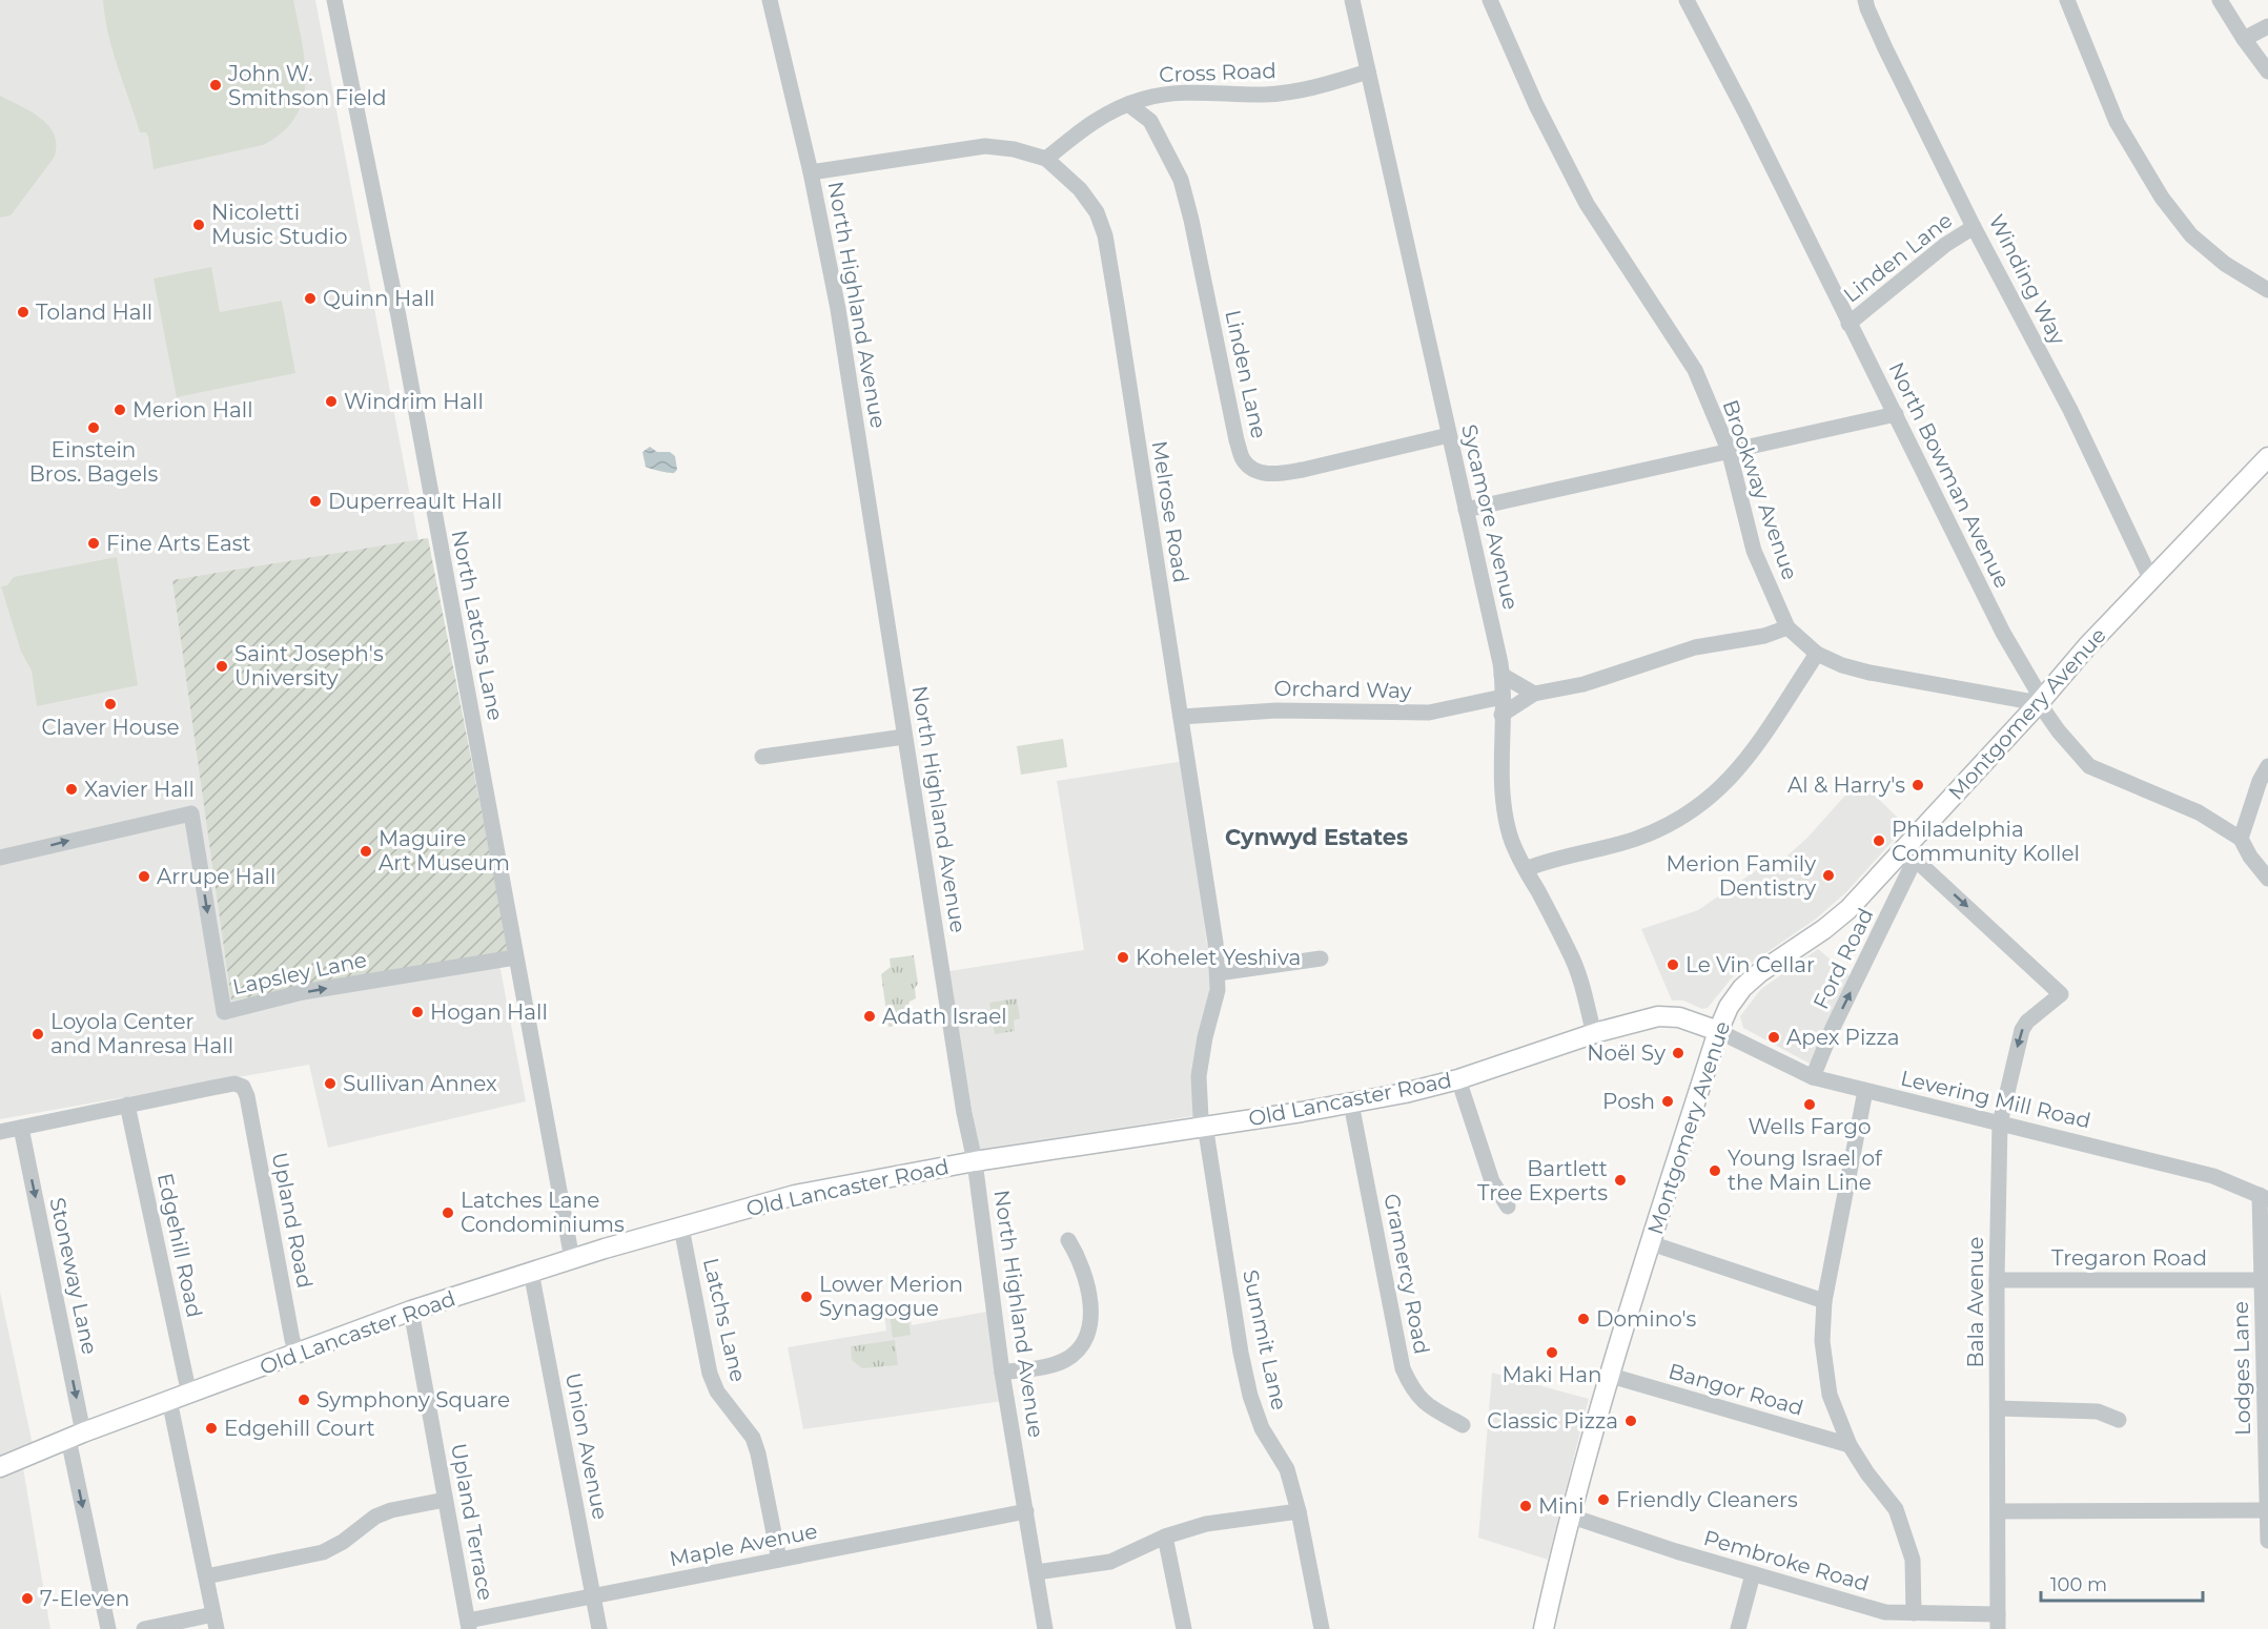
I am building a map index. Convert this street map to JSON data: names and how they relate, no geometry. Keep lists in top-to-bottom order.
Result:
{
  "streets": {
    "main road": ["Montgomery Avenue", "Old Lancaster Road"],
    "street": [
      "Cross Road",
      "Linden Lane",
      "Winding Way",
      "North Highland Avenue",
      "North Bowman Avenue",
      "Brookway Avenue",
      "Melrose Road",
      "Sycamore Avenue",
      "North Latchs Lane",
      "Orchard Way",
      "Ford Road",
      "Lapsley Lane",
      "Levering Mill Road",
      "Upland Road",
      "Edgehill Road",
      "Tregaron Road",
      "Gramercy Road",
      "Stoneway Lane",
      "Bala Avenue",
      "Latchs Lane",
      "Summit Lane",
      "Lodges Lane",
      "Bangor Road",
      "Union Avenue",
      "Upland Terrace",
      "Maple Avenue",
      "Pembroke Road"
    ]
  },
  "crossings": [
    ["Cross Road", "Linden Lane"],
    ["Cross Road", "Melrose Road"],
    ["Cross Road", "Sycamore Avenue"],
    ["Linden Lane", "Winding Way"],
    ["Linden Lane", "North Bowman Avenue"],
    ["Linden Lane", "Sycamore Avenue"],
    ["Winding Way", "Montgomery Avenue"],
    ["North Highland Avenue", "Melrose Road"],
    ["North Highland Avenue", "Old Lancaster Road"],
    ["North Highland Avenue", "Maple Avenue"],
    ["North Bowman Avenue", "Brookway Avenue"],
    ["North Bowman Avenue", "Montgomery Avenue"],
    ["Brookway Avenue", "Montgomery Avenue"],
    ["Melrose Road", "Orchard Way"],
    ["Melrose Road", "Old Lancaster Road"],
    ["Melrose Road", "Summit Lane"],
    ["Sycamore Avenue", "Orchard Way"],
    ["Sycamore Avenue", "Old Lancaster Road"],
    ["North Latchs Lane", "Lapsley Lane"],
    ["North Latchs Lane", "Old Lancaster Road"],
    ["Montgomery Avenue", "Ford Road"],
    ["Montgomery Avenue", "Old Lancaster Road"],
    ["Montgomery Avenue", "Levering Mill Road"],
    ["Montgomery Avenue", "Bala Avenue"],
    ["Montgomery Avenue", "Bangor Road"],
    ["Montgomery Avenue", "Pembroke Road"],
    ["Ford Road", "Levering Mill Road"],
    ["Ford Road", "Bala Avenue"],
    ["Old Lancaster Road", "Levering Mill Road"],
    ["Old Lancaster Road", "Upland Road"],
    ["Old Lancaster Road", "Edgehill Road"],
    ["Old Lancaster Road", "Gramercy Road"],
    ["Old Lancaster Road", "Stoneway Lane"],
    ["Old Lancaster Road", "Latchs Lane"],
    ["Old Lancaster Road", "Summit Lane"],
    ["Old Lancaster Road", "Union Avenue"],
    ["Old Lancaster Road", "Upland Terrace"],
    ["Levering Mill Road", "Bala Avenue"],
    ["Levering Mill Road", "Lodges Lane"],
    ["Upland Road", "Edgehill Road"],
    ["Tregaron Road", "Bala Avenue"],
    ["Tregaron Road", "Lodges Lane"],
    ["Bala Avenue", "Pembroke Road"],
    ["Latchs Lane", "Maple Avenue"],
    ["Union Avenue", "Maple Avenue"],
    ["Upland Terrace", "Maple Avenue"]
  ],
  "one_way": ["Ford Road"],
  "districts": ["Cynwyd Estates"],
  "places": [
    "John W. Smithson Field",
    "Nicoletti Music Studio",
    "Quinn Hall",
    "Toland Hall",
    "Windrim Hall",
    "Merion Hall",
    "Einstein Bros. Bagels",
    "Duperreault Hall",
    "Fine Arts East",
    "Saint Joseph's University",
    "Claver House",
    "Al & Harry's",
    "Xavier Hall",
    "Philadelphia Community Kollel",
    "Maguire Art Museum",
    "Merion Family Dentistry",
    "Arrupe Hall",
    "Kohelet Yeshiva",
    "Le Vin Cellar",
    "Hogan Hall",
    "Adath Israel",
    "Loyola Center and Manresa Hall",
    "Apex Pizza",
    "Noël Sy",
    "Sullivan Annex",
    "Posh",
    "Wells Fargo",
    "Young Israel of the Main Line",
    "Bartlett Tree Experts",
    "Latches Lane Condominiums",
    "Lower Merion Synagogue",
    "Domino's",
    "Maki Han",
    "Symphony Square",
    "Classic Pizza",
    "Edgehill Court",
    "Friendly Cleaners",
    "Mini",
    "7-Eleven"
  ],
  "scale_bar": "100 m"
}
